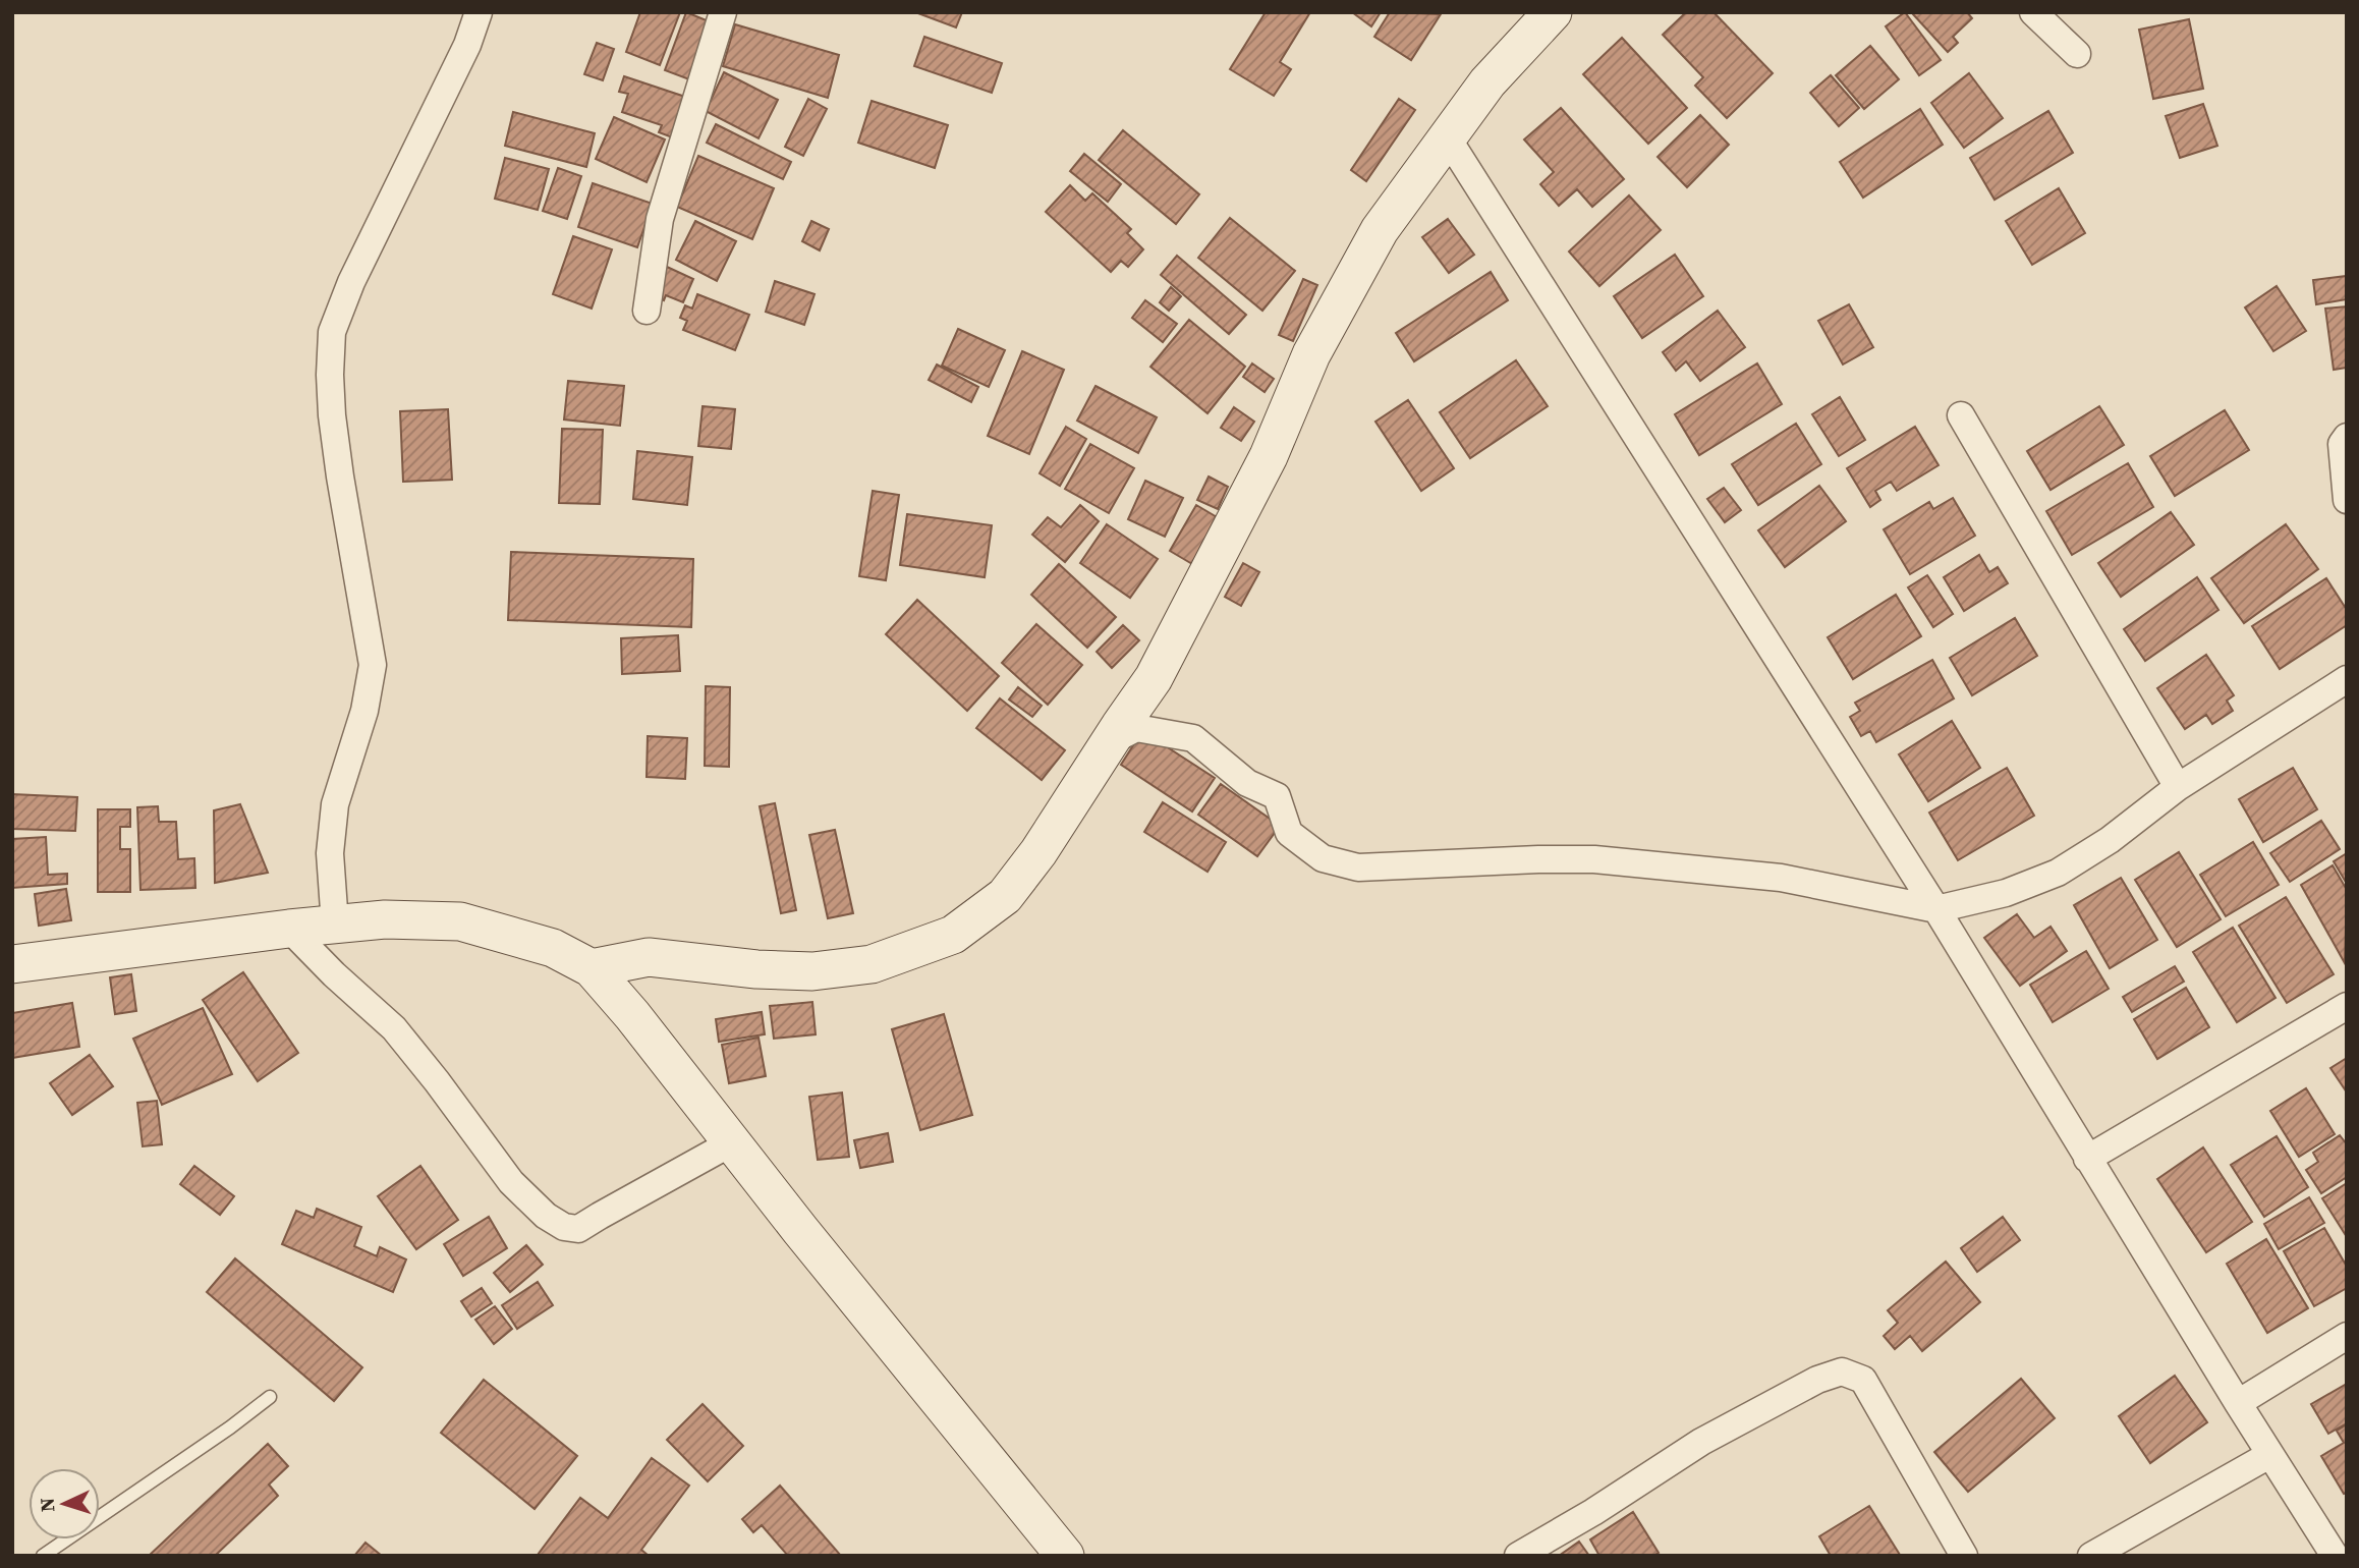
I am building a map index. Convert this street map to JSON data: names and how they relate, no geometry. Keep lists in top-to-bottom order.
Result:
{
  "north": "left"
}
